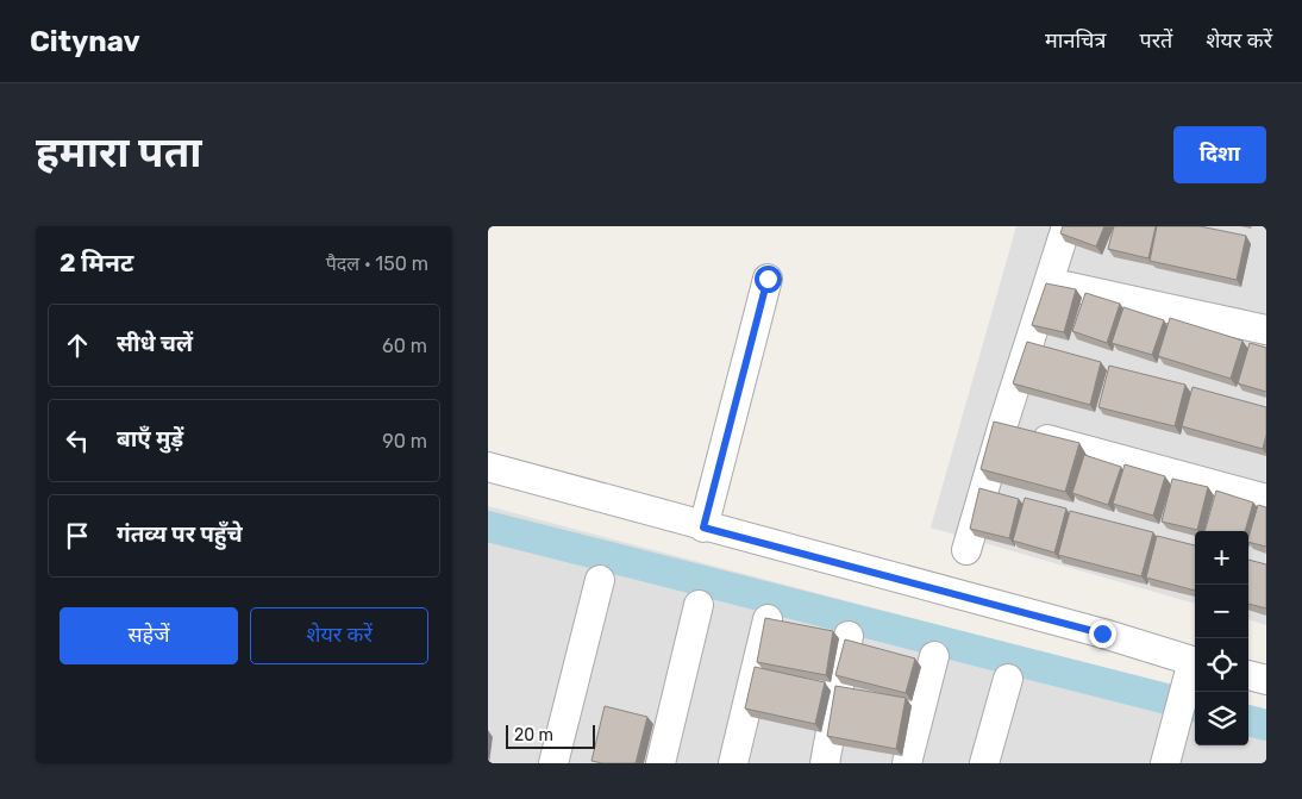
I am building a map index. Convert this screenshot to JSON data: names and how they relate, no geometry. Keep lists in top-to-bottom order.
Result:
{
  "scale_bar": "20 m",
  "page": {
    "header": "Citynav",
    "nav": ["मानचित्र", "परतें", "शेयर करें"],
    "buttons": [
      "दिशा",
      ["सहेजें", "शेयर करें"]
    ],
    "title": "हमारा पता",
    "heading": ["2 मिनट", "पैदल · 150 m"],
    "list": [
      ["सीधे चलें", "60 m"],
      ["बाएँ मुड़ें", "90 m"],
      "गंतव्य पर पहुँचे"
    ],
    "map_buttons": ["+", "−"],
    "scale": "20 m"
  }
}
